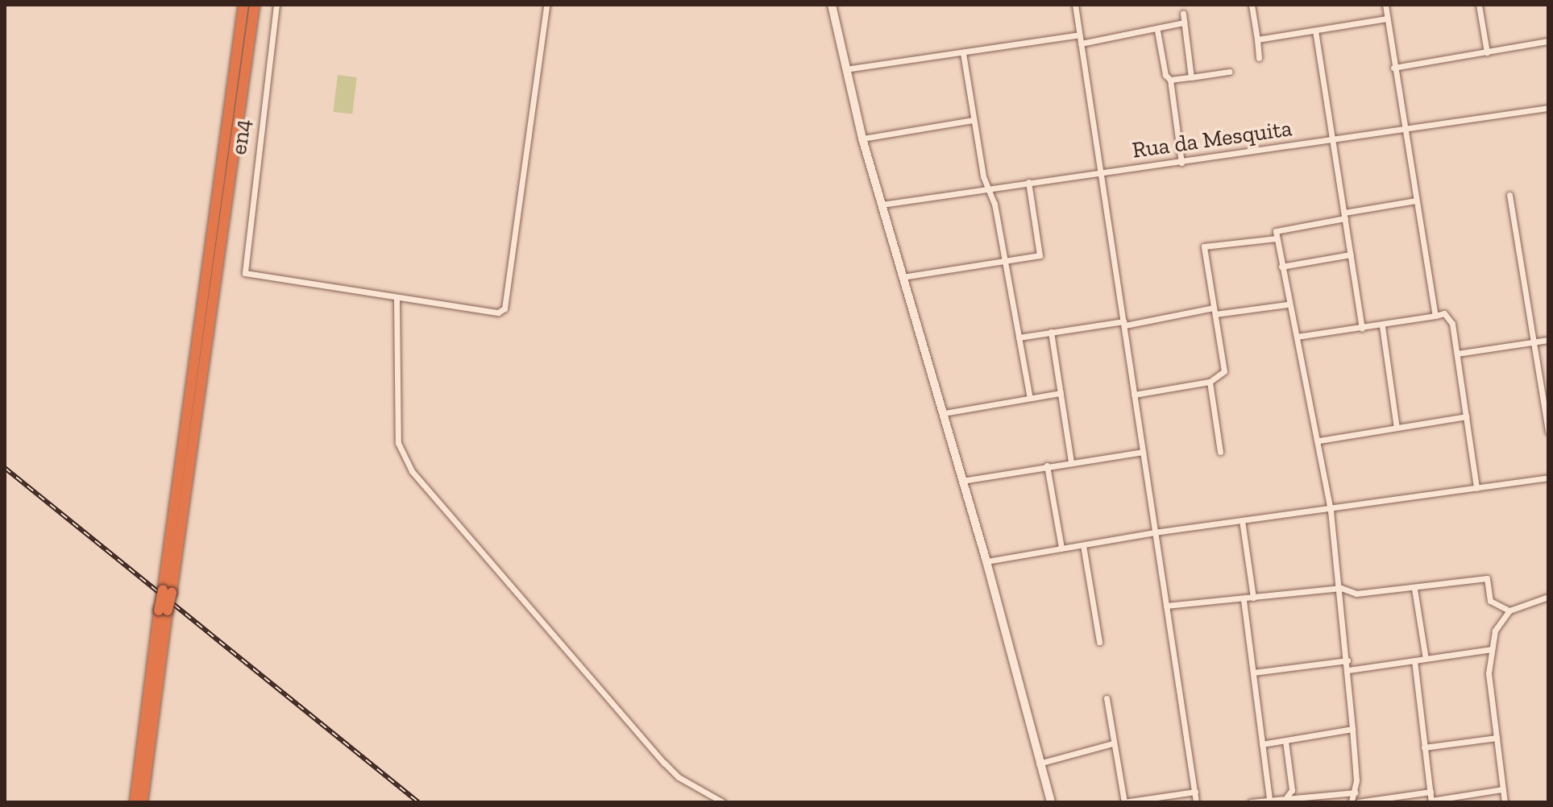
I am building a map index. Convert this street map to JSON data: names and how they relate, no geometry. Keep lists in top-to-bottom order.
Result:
{
  "streets": {
    "street": ["en4", "Rua da Mesquita"]
  }
}
